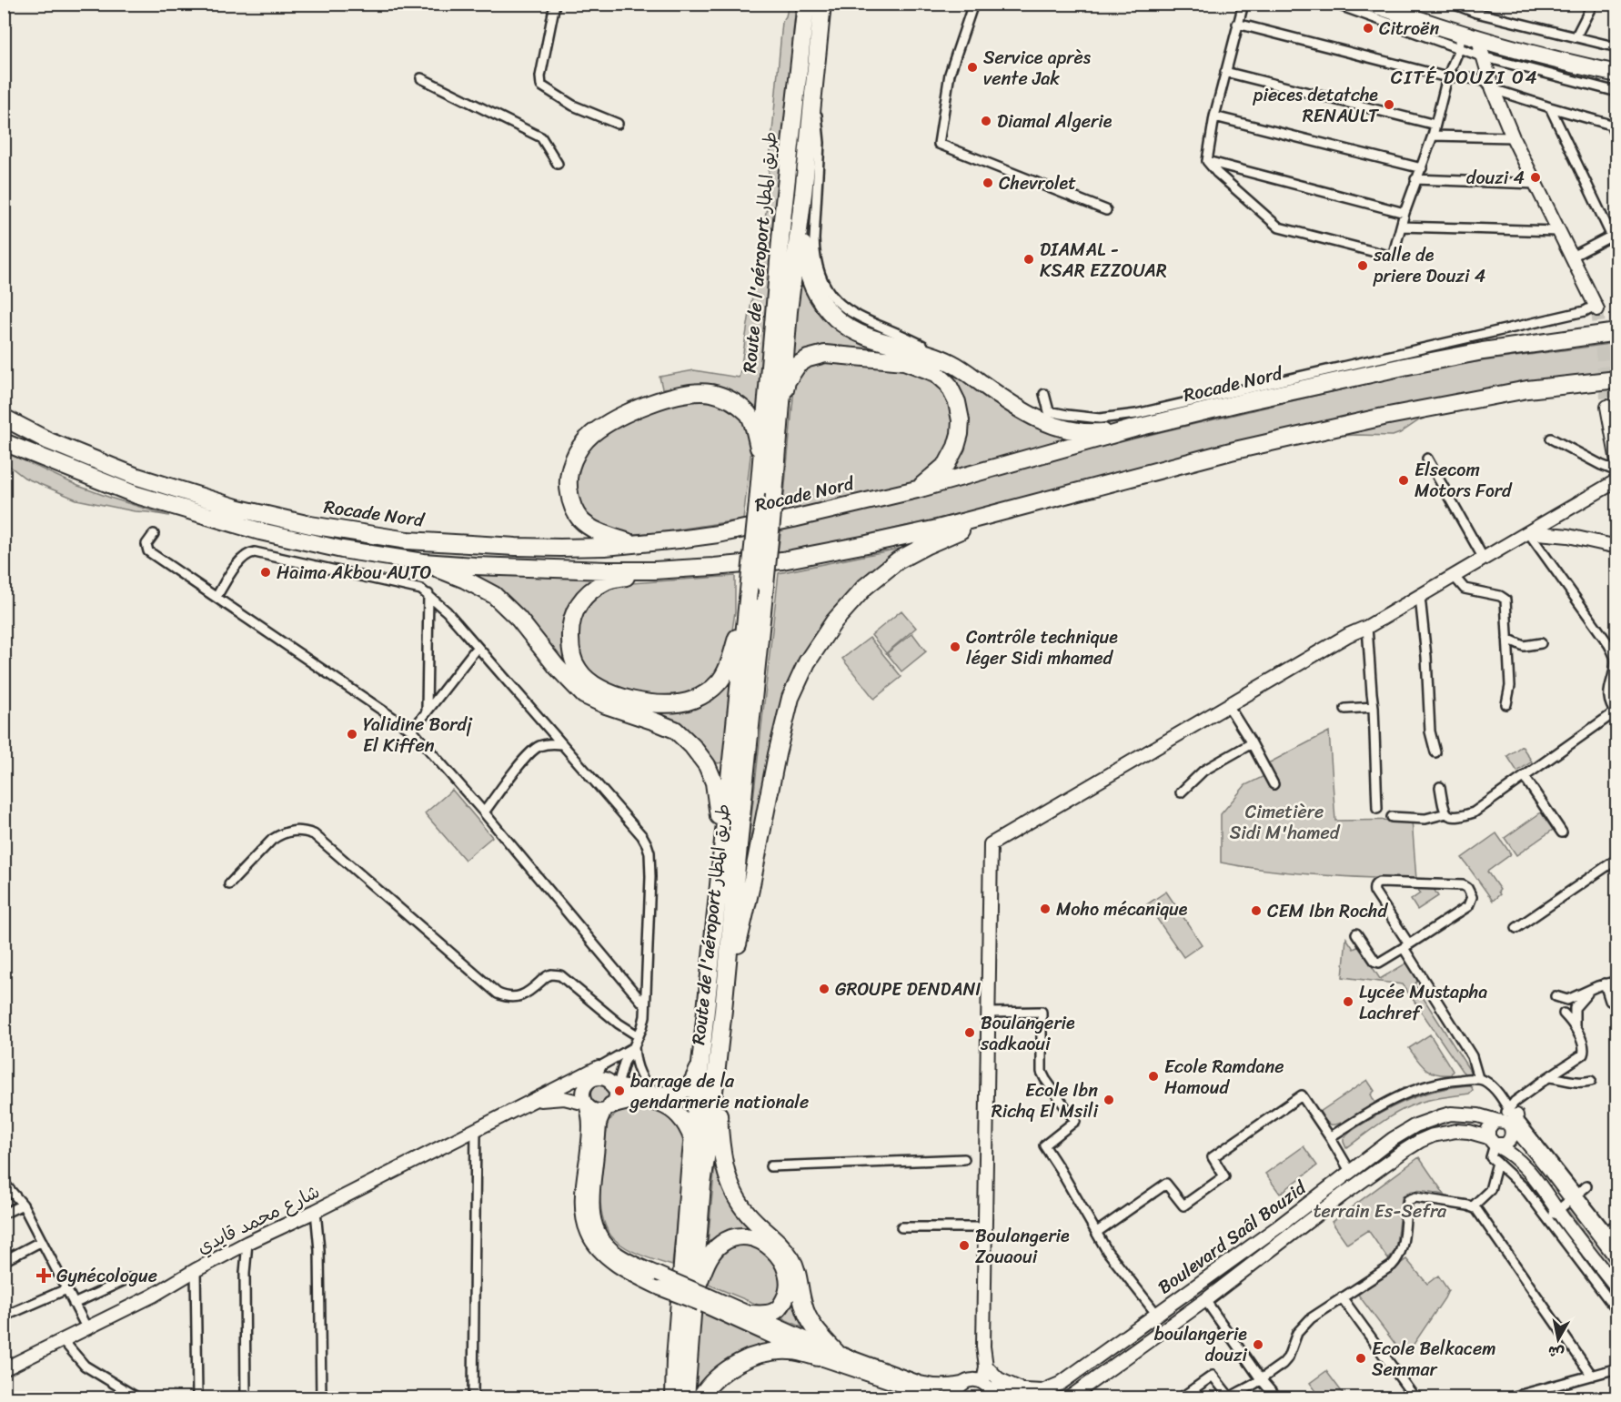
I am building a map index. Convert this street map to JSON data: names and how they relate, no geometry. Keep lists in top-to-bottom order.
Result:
{
  "streets": {
    "highway": ["Route de l'aéroport طريق المطار", "Rocade Nord"],
    "main road": ["شارع محمد قايدي", "Boulevard Saâl Bouzid"]
  },
  "crossings": [
    ["Route de l'aéroport طريق المطار", "Boulevard Saâl Bouzid"]
  ],
  "districts": ["CITÉ DOUZI 04"],
  "parks": ["Cimetière Sidi M'hamed", "terrain Es-Sefra"],
  "places": {
    "other": [
      "Citroën",
      "Service après vente Jak",
      "pieces detatche RENAULT",
      "Diamal Algerie",
      "douzi 4",
      "Chevrolet",
      "DIAMAL - KSAR EZZOUAR",
      "salle de priere Douzi 4",
      "Elsecom Motors Ford",
      "Haima Akbou AUTO",
      "Contrôle technique léger Sidi mhamed",
      "Yalidine Bordj El Kiffen",
      "Moho mécanique",
      "CEM Ibn Rochd",
      "GROUPE DENDANI",
      "Lycée Mustapha Lachref",
      "Boulangerie sadkaoui",
      "Ecole Ramdane Hamoud",
      "barrage de la gendarmerie nationale",
      "Ecole Ibn Richq El Msili",
      "Boulangerie Zouaoui",
      "boulangerie douzi",
      "Ecole Belkacem Semmar"
    ],
    "health": ["Gynécologue"]
  },
  "north": "bottom"
}
